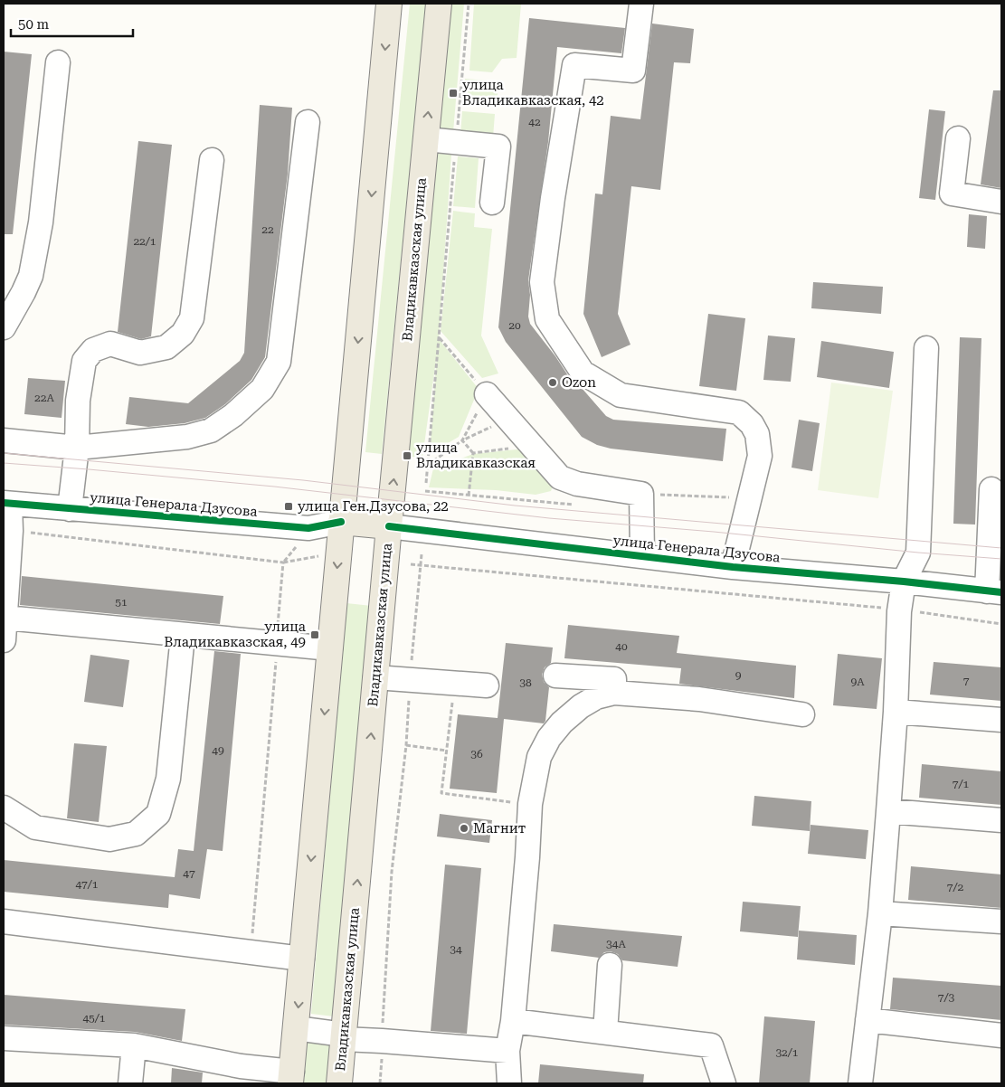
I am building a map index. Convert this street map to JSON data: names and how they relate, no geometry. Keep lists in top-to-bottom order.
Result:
{
  "streets": {
    "main road": ["Владикавказская улица", "улица Генерала Дзусова"]
  },
  "crossings": [
    ["Владикавказская улица", "улица Генерала Дзусова"]
  ],
  "places": {
    "transit": [
      "улица Владикавказская, 42",
      "улица Владикавказская",
      "улица Ген.Дзусова, 22",
      "улица Владикавказская, 49"
    ],
    "other": ["Ozon", "Магнит"]
  },
  "house_numbers": [
    "42",
    "22",
    "22/1",
    "20",
    "22А",
    "51",
    "40",
    "9",
    "7",
    "9А",
    "38",
    "49",
    "36",
    "7/1",
    "47",
    "47/1",
    "7/2",
    "34А",
    "34",
    "7/3",
    "45/1",
    "32/1"
  ],
  "scale_bar": "50 m"
}
